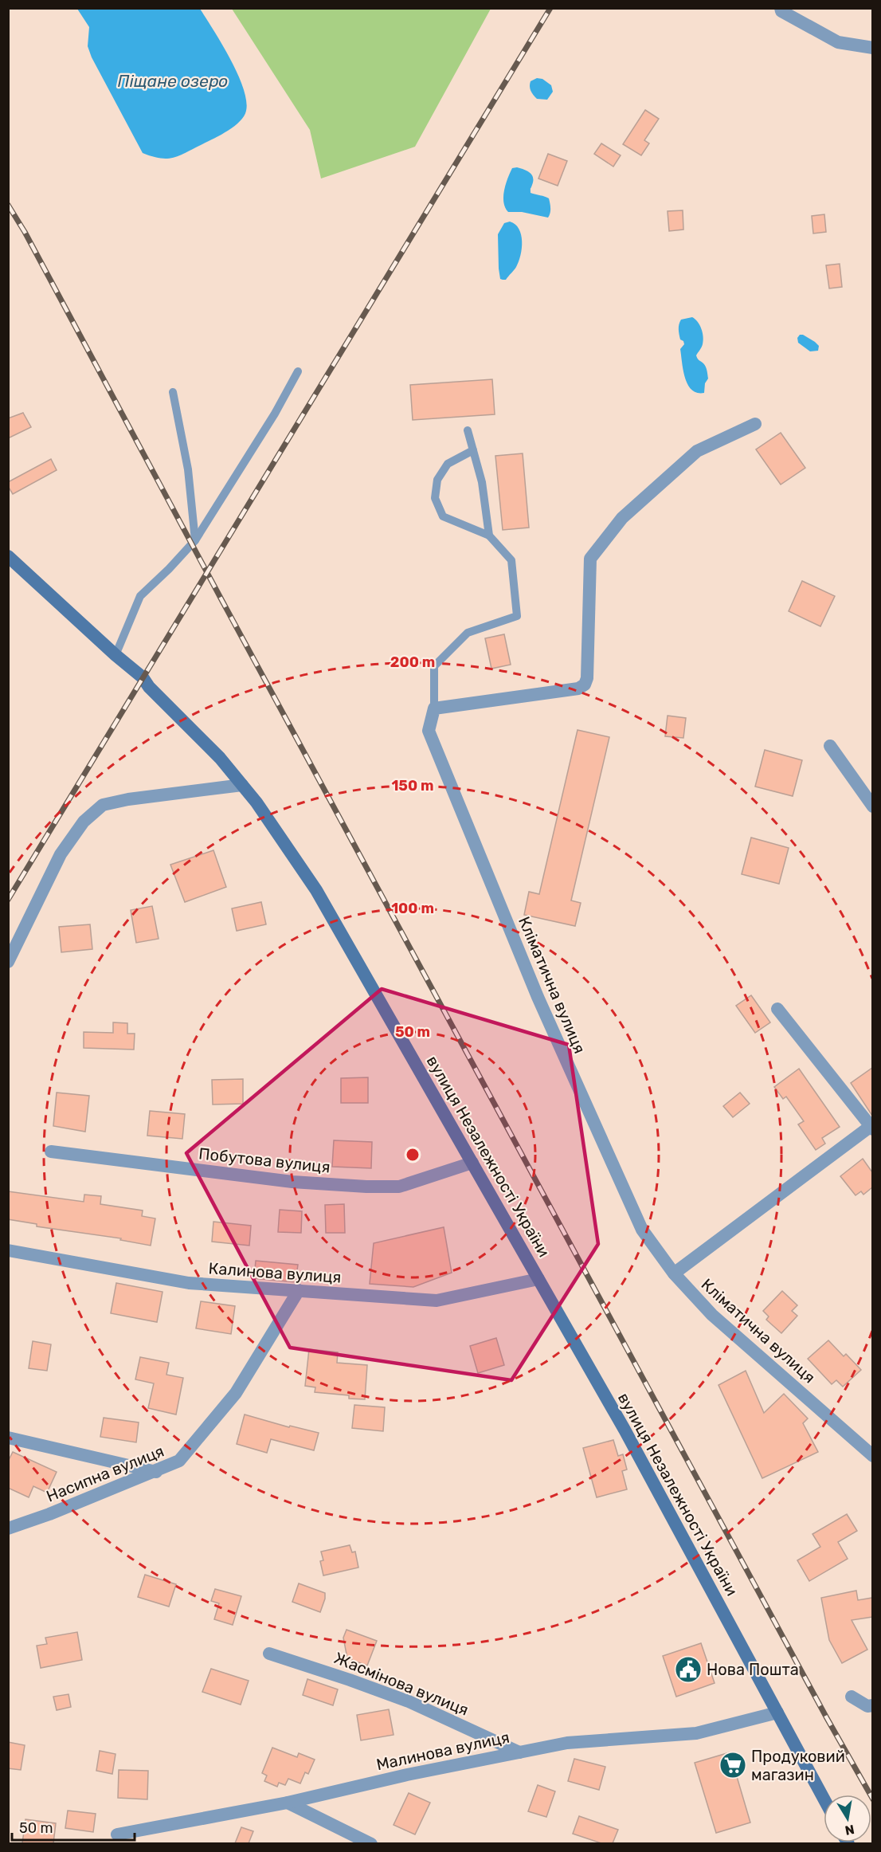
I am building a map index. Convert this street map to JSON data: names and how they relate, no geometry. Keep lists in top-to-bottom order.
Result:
{
  "streets": {
    "main road": ["вулиця Незалежності України"],
    "street": [
      "Кліматична вулиця",
      "Побутова вулиця",
      "Калинова вулиця",
      "Насипна вулиця",
      "Жасмінова вулиця",
      "Малинова вулиця"
    ]
  },
  "crossings": [
    ["вулиця Незалежності України", "Побутова вулиця"],
    ["вулиця Незалежності України", "Калинова вулиця"],
    ["вулиця Незалежності України", "Малинова вулиця"],
    ["Калинова вулиця", "Насипна вулиця"],
    ["Жасмінова вулиця", "Малинова вулиця"]
  ],
  "water": ["Піщане озеро"],
  "places": {
    "public building": ["Нова Пошта"],
    "supermarket": ["Продуковий магазин"]
  },
  "scale_bar": "50 m",
  "north": "bottom",
  "rings": [
    "200 m",
    "150 m",
    "100 m",
    "50 m"
  ]
}
